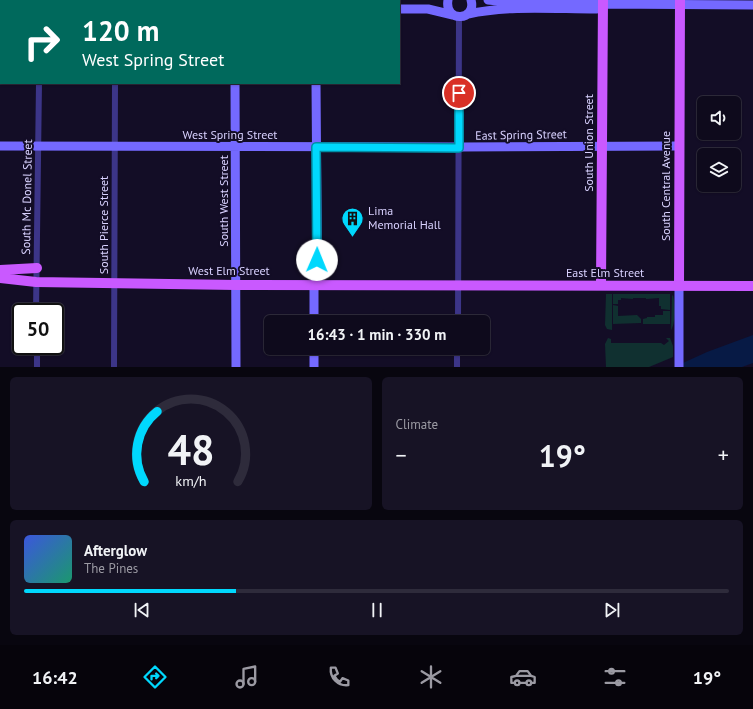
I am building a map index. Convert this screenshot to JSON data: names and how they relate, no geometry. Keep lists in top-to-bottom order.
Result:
{
  "streets": {
    "main road": [
      "South Union Street",
      "South Central Avenue",
      "West Elm Street",
      "East Elm Street"
    ],
    "street": [
      "West Spring Street",
      "East Spring Street",
      "South Mc Donel Street",
      "South West Street",
      "South Pierce Street"
    ]
  },
  "crossings": [
    ["West Spring Street", "East Spring Street"],
    ["West Spring Street", "South Mc Donel Street"],
    ["West Spring Street", "South West Street"],
    ["West Spring Street", "South Pierce Street"],
    ["East Spring Street", "South Union Street"],
    ["East Spring Street", "South Central Avenue"],
    ["South Union Street", "East Elm Street"],
    ["South Central Avenue", "East Elm Street"],
    ["South Mc Donel Street", "West Elm Street"],
    ["South West Street", "West Elm Street"],
    ["South Pierce Street", "West Elm Street"],
    ["West Elm Street", "East Elm Street"]
  ],
  "places": {
    "building": ["Lima Memorial Hall"]
  },
  "page": {
    "turn": ["120 m", "West Spring Street"],
    "limit": "50",
    "trip": "16:43 · 1 min · 330 m",
    "tile": "Climate",
    "heat": ["−", "19°", "+"],
    "song": ["Afterglow", "The Pines"],
    "tabs": ["16:42", "19°"],
    "gauge": ["48", "km/h"]
  }
}
